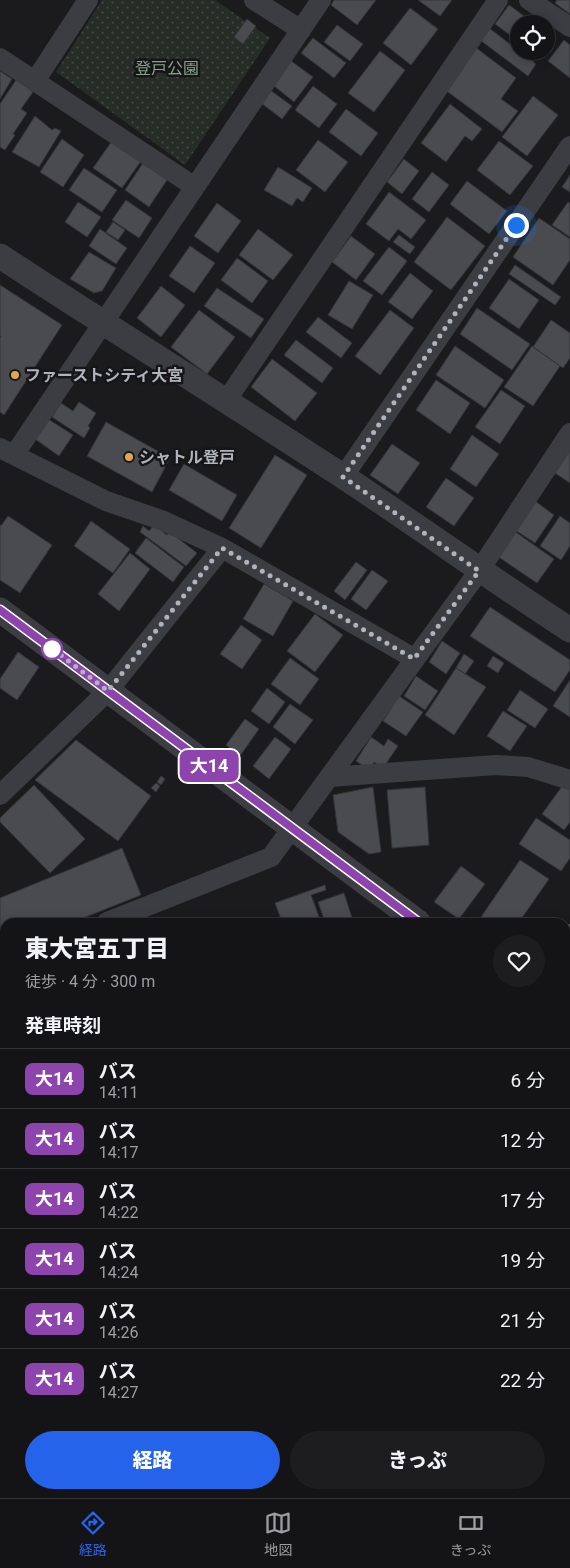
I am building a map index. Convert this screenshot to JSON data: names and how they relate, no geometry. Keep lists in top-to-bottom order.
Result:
{
  "parks": ["登戸公園"],
  "places": ["ファーストシティ大宮", "シャトル登戸"],
  "lines": ["bus line 大14"],
  "page": {
    "on_map": "大14",
    "heading": [
      ["東大宮五丁目", "徒歩 · 4 分 · 300 m"],
      "発車時刻"
    ],
    "list": [
      {
        "mark": "大14",
        "name": "バス",
        "note": "14:11",
        "value": "6 分"
      },
      {
        "mark": "大14",
        "name": "バス",
        "note": "14:17",
        "value": "12 分"
      },
      {
        "mark": "大14",
        "name": "バス",
        "note": "14:22",
        "value": "17 分"
      },
      {
        "mark": "大14",
        "name": "バス",
        "note": "14:24",
        "value": "19 分"
      },
      {
        "mark": "大14",
        "name": "バス",
        "note": "14:26",
        "value": "21 分"
      },
      {
        "mark": "大14",
        "name": "バス",
        "note": "14:27",
        "value": "22 分"
      }
    ],
    "buttons": ["経路", "きっぷ"],
    "tabs": ["経路", "地図", "きっぷ"]
  }
}
